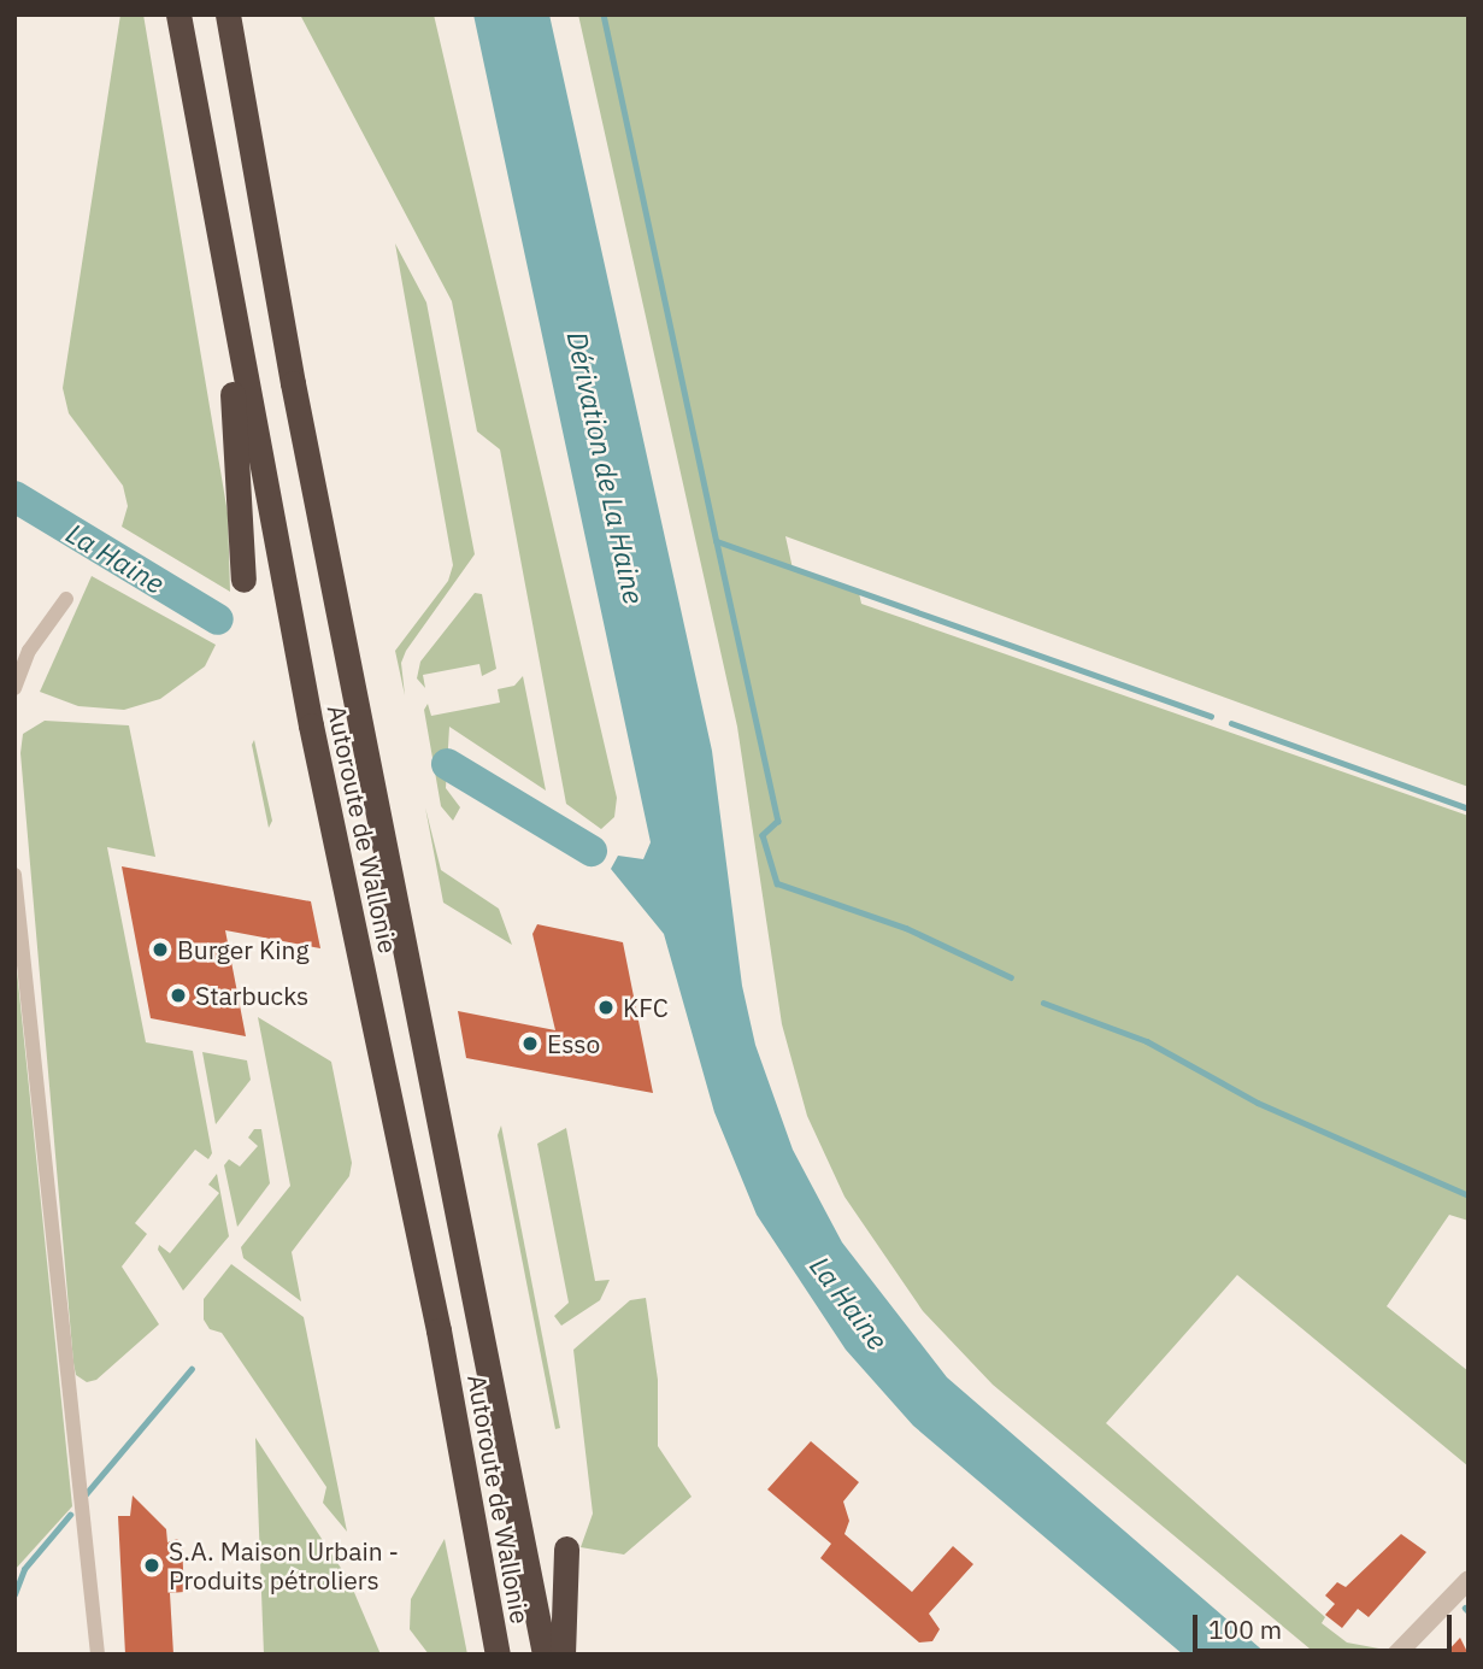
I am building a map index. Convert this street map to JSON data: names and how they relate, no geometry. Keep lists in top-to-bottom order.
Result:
{
  "streets": {
    "highway": ["Autoroute de Wallonie"]
  },
  "water": ["Dérivation de La Haine", "La Haine"],
  "places": [
    "Burger King",
    "Starbucks",
    "KFC",
    "Esso",
    "S.A. Maison Urbain - Produits pétroliers"
  ],
  "scale_bar": "100 m"
}
